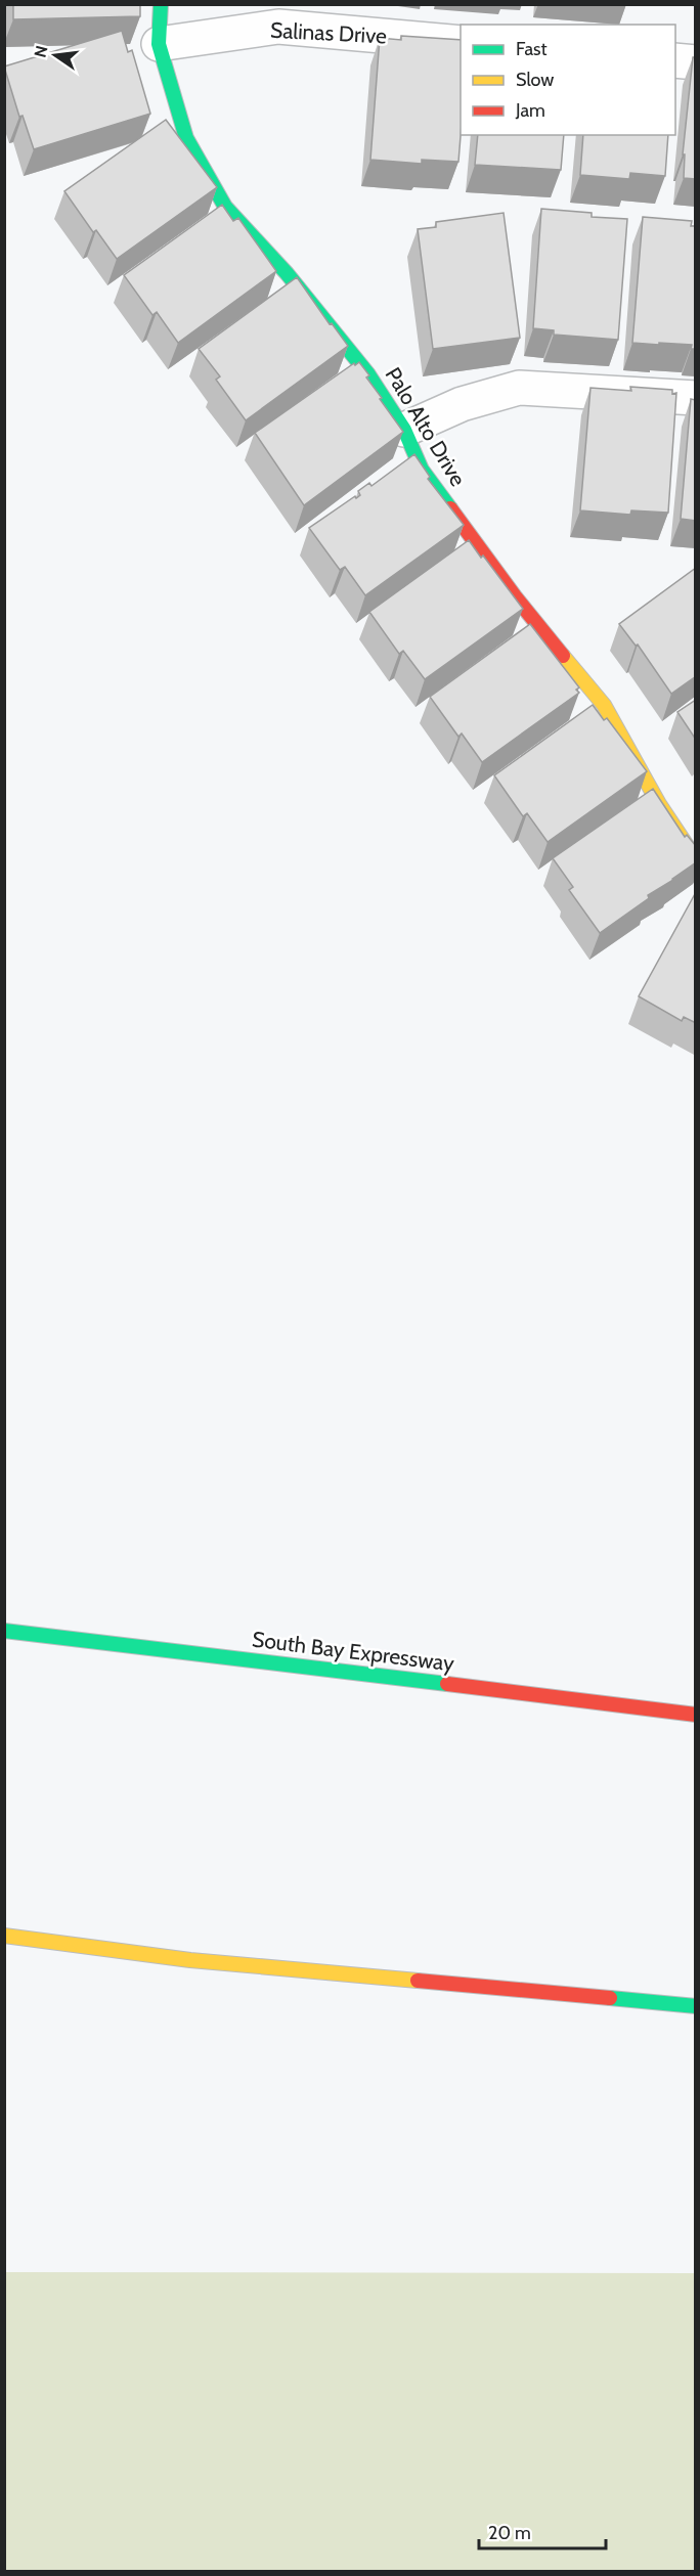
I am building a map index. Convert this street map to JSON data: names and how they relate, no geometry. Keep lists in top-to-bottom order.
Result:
{
  "streets": {
    "main road": ["Palo Alto Drive", "South Bay Expressway"],
    "street": ["Salinas Drive"]
  },
  "crossings": [
    ["Salinas Drive", "Palo Alto Drive"]
  ],
  "legend": ["Fast", "Slow", "Jam"],
  "scale_bar": "20 m",
  "north": "left"
}
